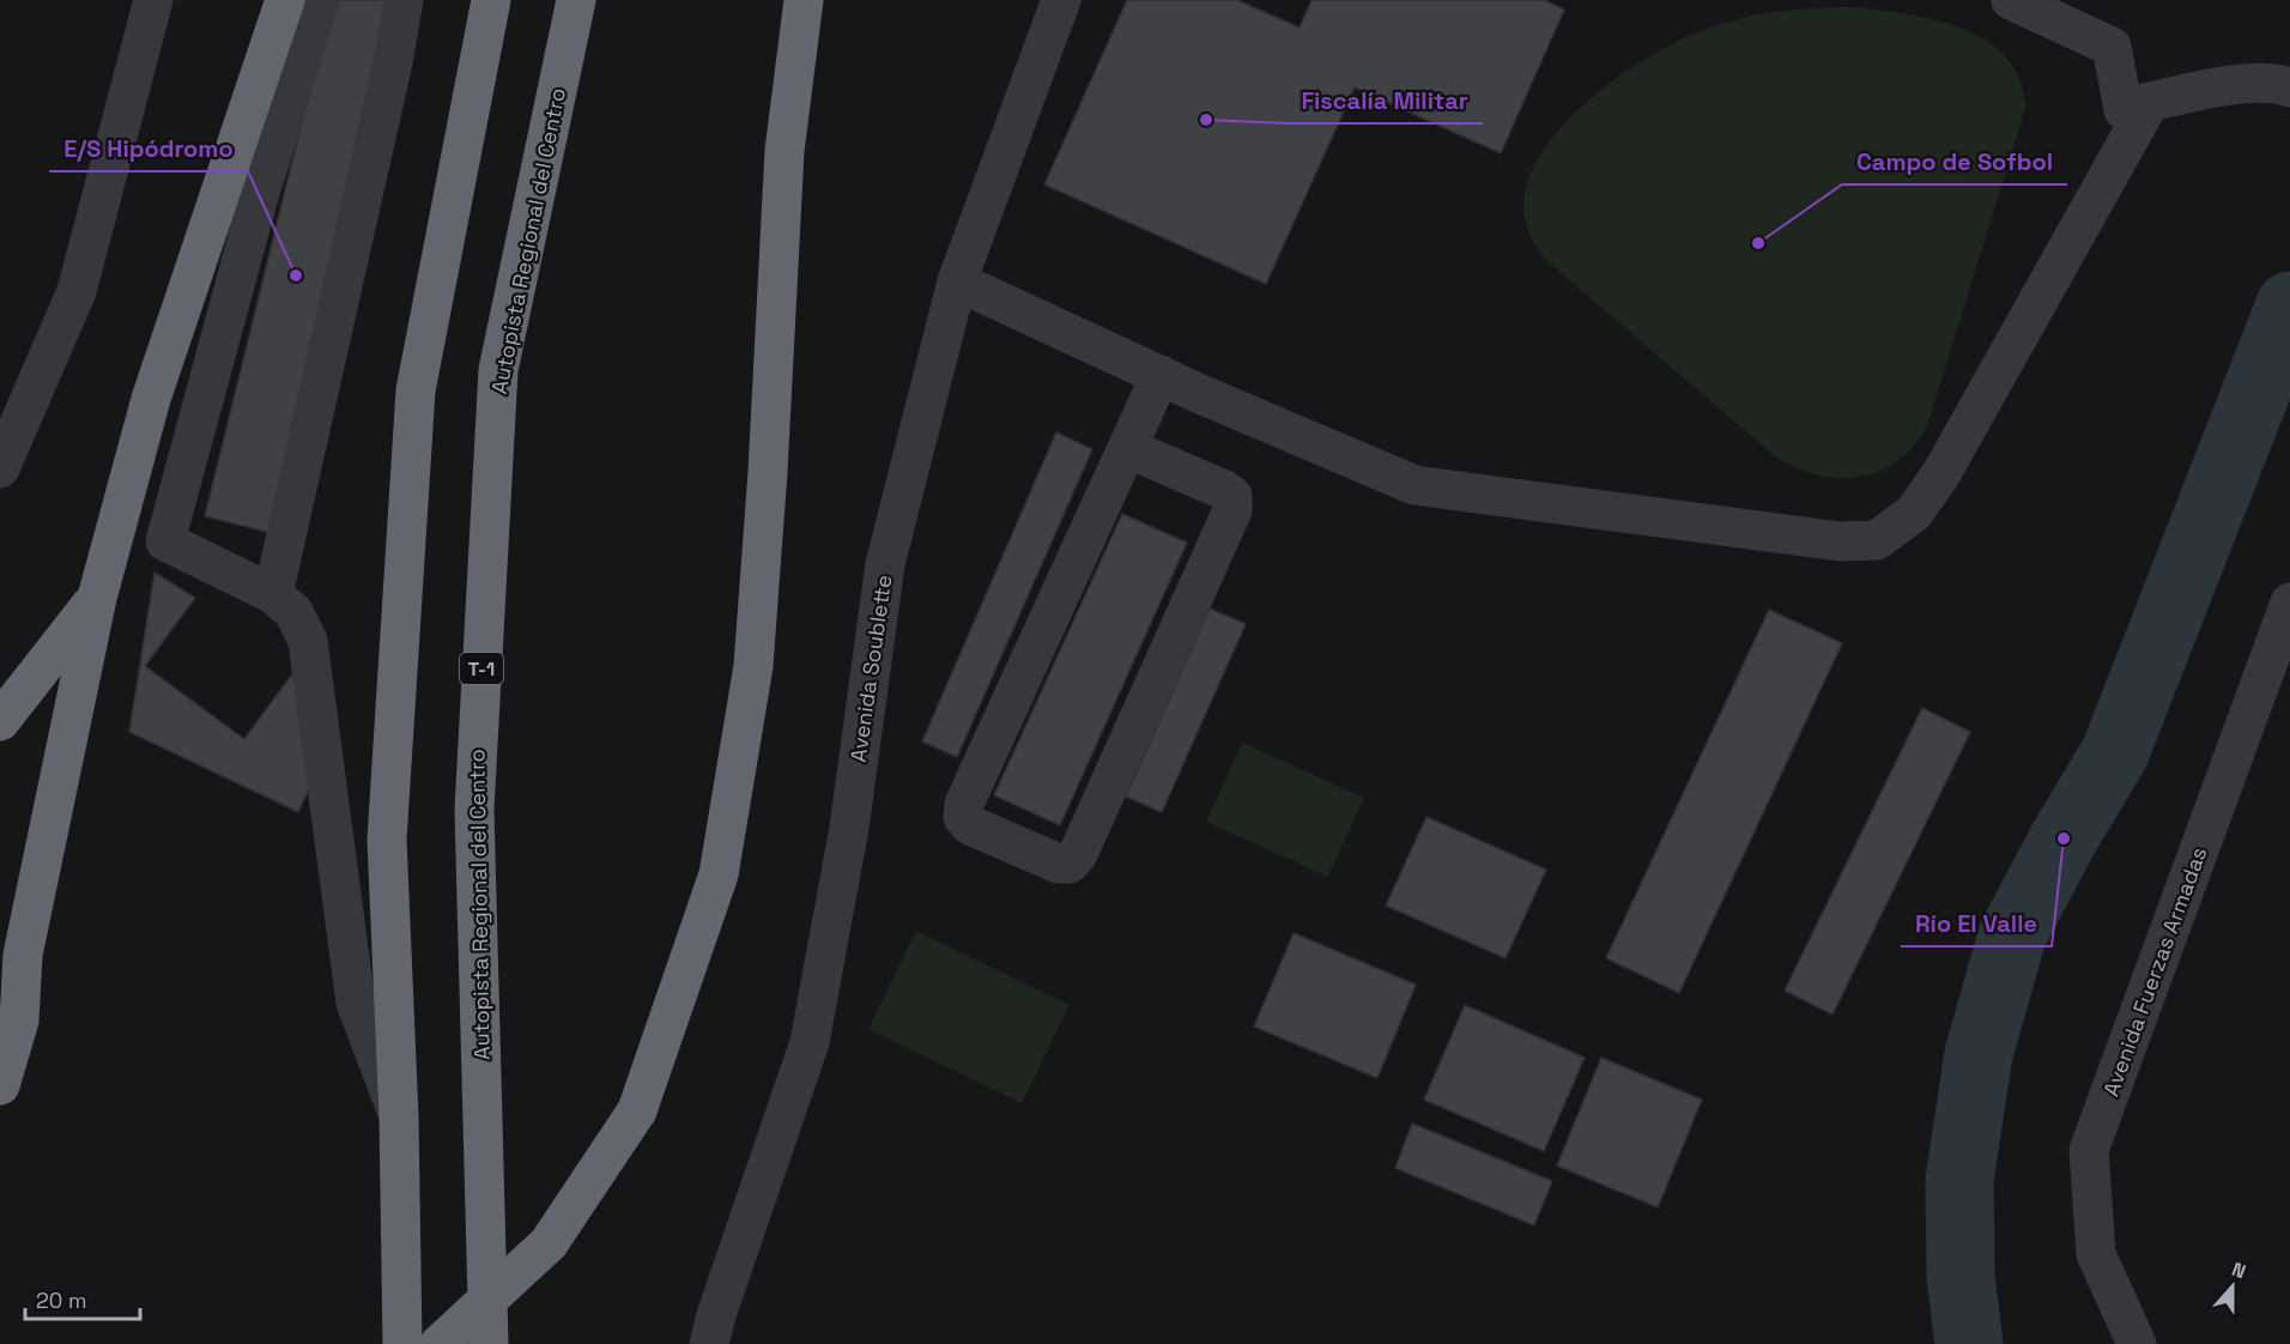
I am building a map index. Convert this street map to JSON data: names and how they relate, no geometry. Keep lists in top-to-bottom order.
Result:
{
  "streets": {
    "highway": ["Autopista Regional del Centro", "T-1"],
    "street": ["Avenida Soublette", "Avenida Fuerzas Armadas"]
  },
  "places": [
    "Fiscalía Militar",
    "Campo de Sofbol",
    "E/S Hipódromo",
    "Río El Valle"
  ],
  "scale_bar": "20 m",
  "north": "top"
}
